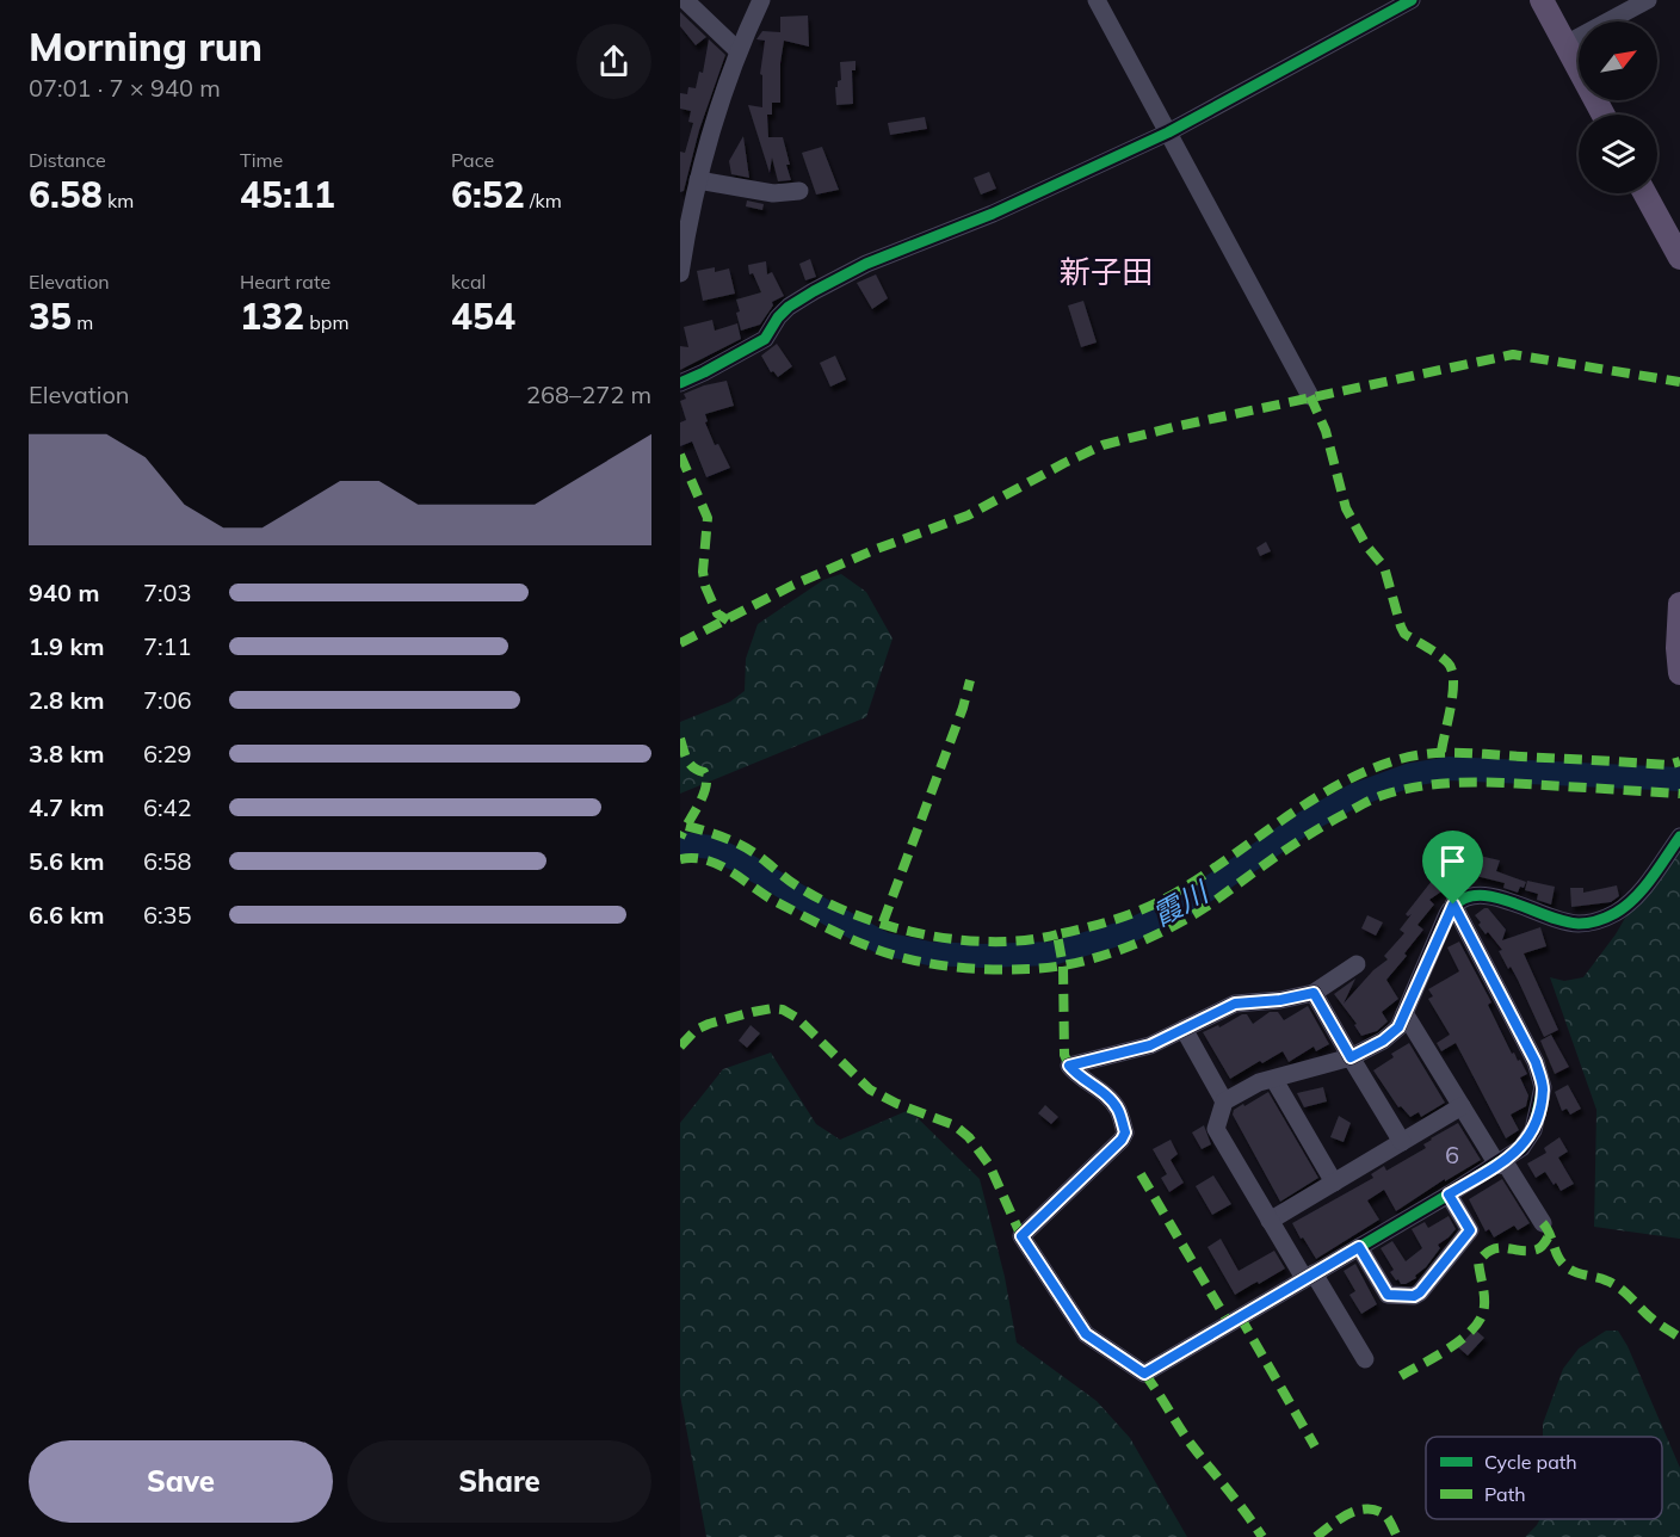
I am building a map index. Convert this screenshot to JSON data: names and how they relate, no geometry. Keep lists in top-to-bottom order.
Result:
{
  "districts": ["新子田"],
  "water": ["霞川"],
  "house_numbers": ["6"],
  "legend": ["Cycle path", "Path"],
  "north": "top right",
  "page": {
    "heading": ["Morning run", "07:01 · 7 × 940 m"],
    "stats": [
      ["Distance", "6.58 km"],
      ["Time", "45:11"],
      ["Pace", "6:52 /km"],
      ["Elevation", "35 m"],
      ["Heart rate", "132 bpm"],
      ["kcal", "454"]
    ],
    "chart": ["Elevation", "268–272 m"],
    "list": [
      {
        "name": "940 m",
        "note": "7:03"
      },
      {
        "name": "1.9 km",
        "note": "7:11"
      },
      {
        "name": "2.8 km",
        "note": "7:06"
      },
      {
        "name": "3.8 km",
        "note": "6:29"
      },
      {
        "name": "4.7 km",
        "note": "6:42"
      },
      {
        "name": "5.6 km",
        "note": "6:58"
      },
      {
        "name": "6.6 km",
        "note": "6:35"
      }
    ],
    "buttons": ["Save", "Share"]
  }
}
